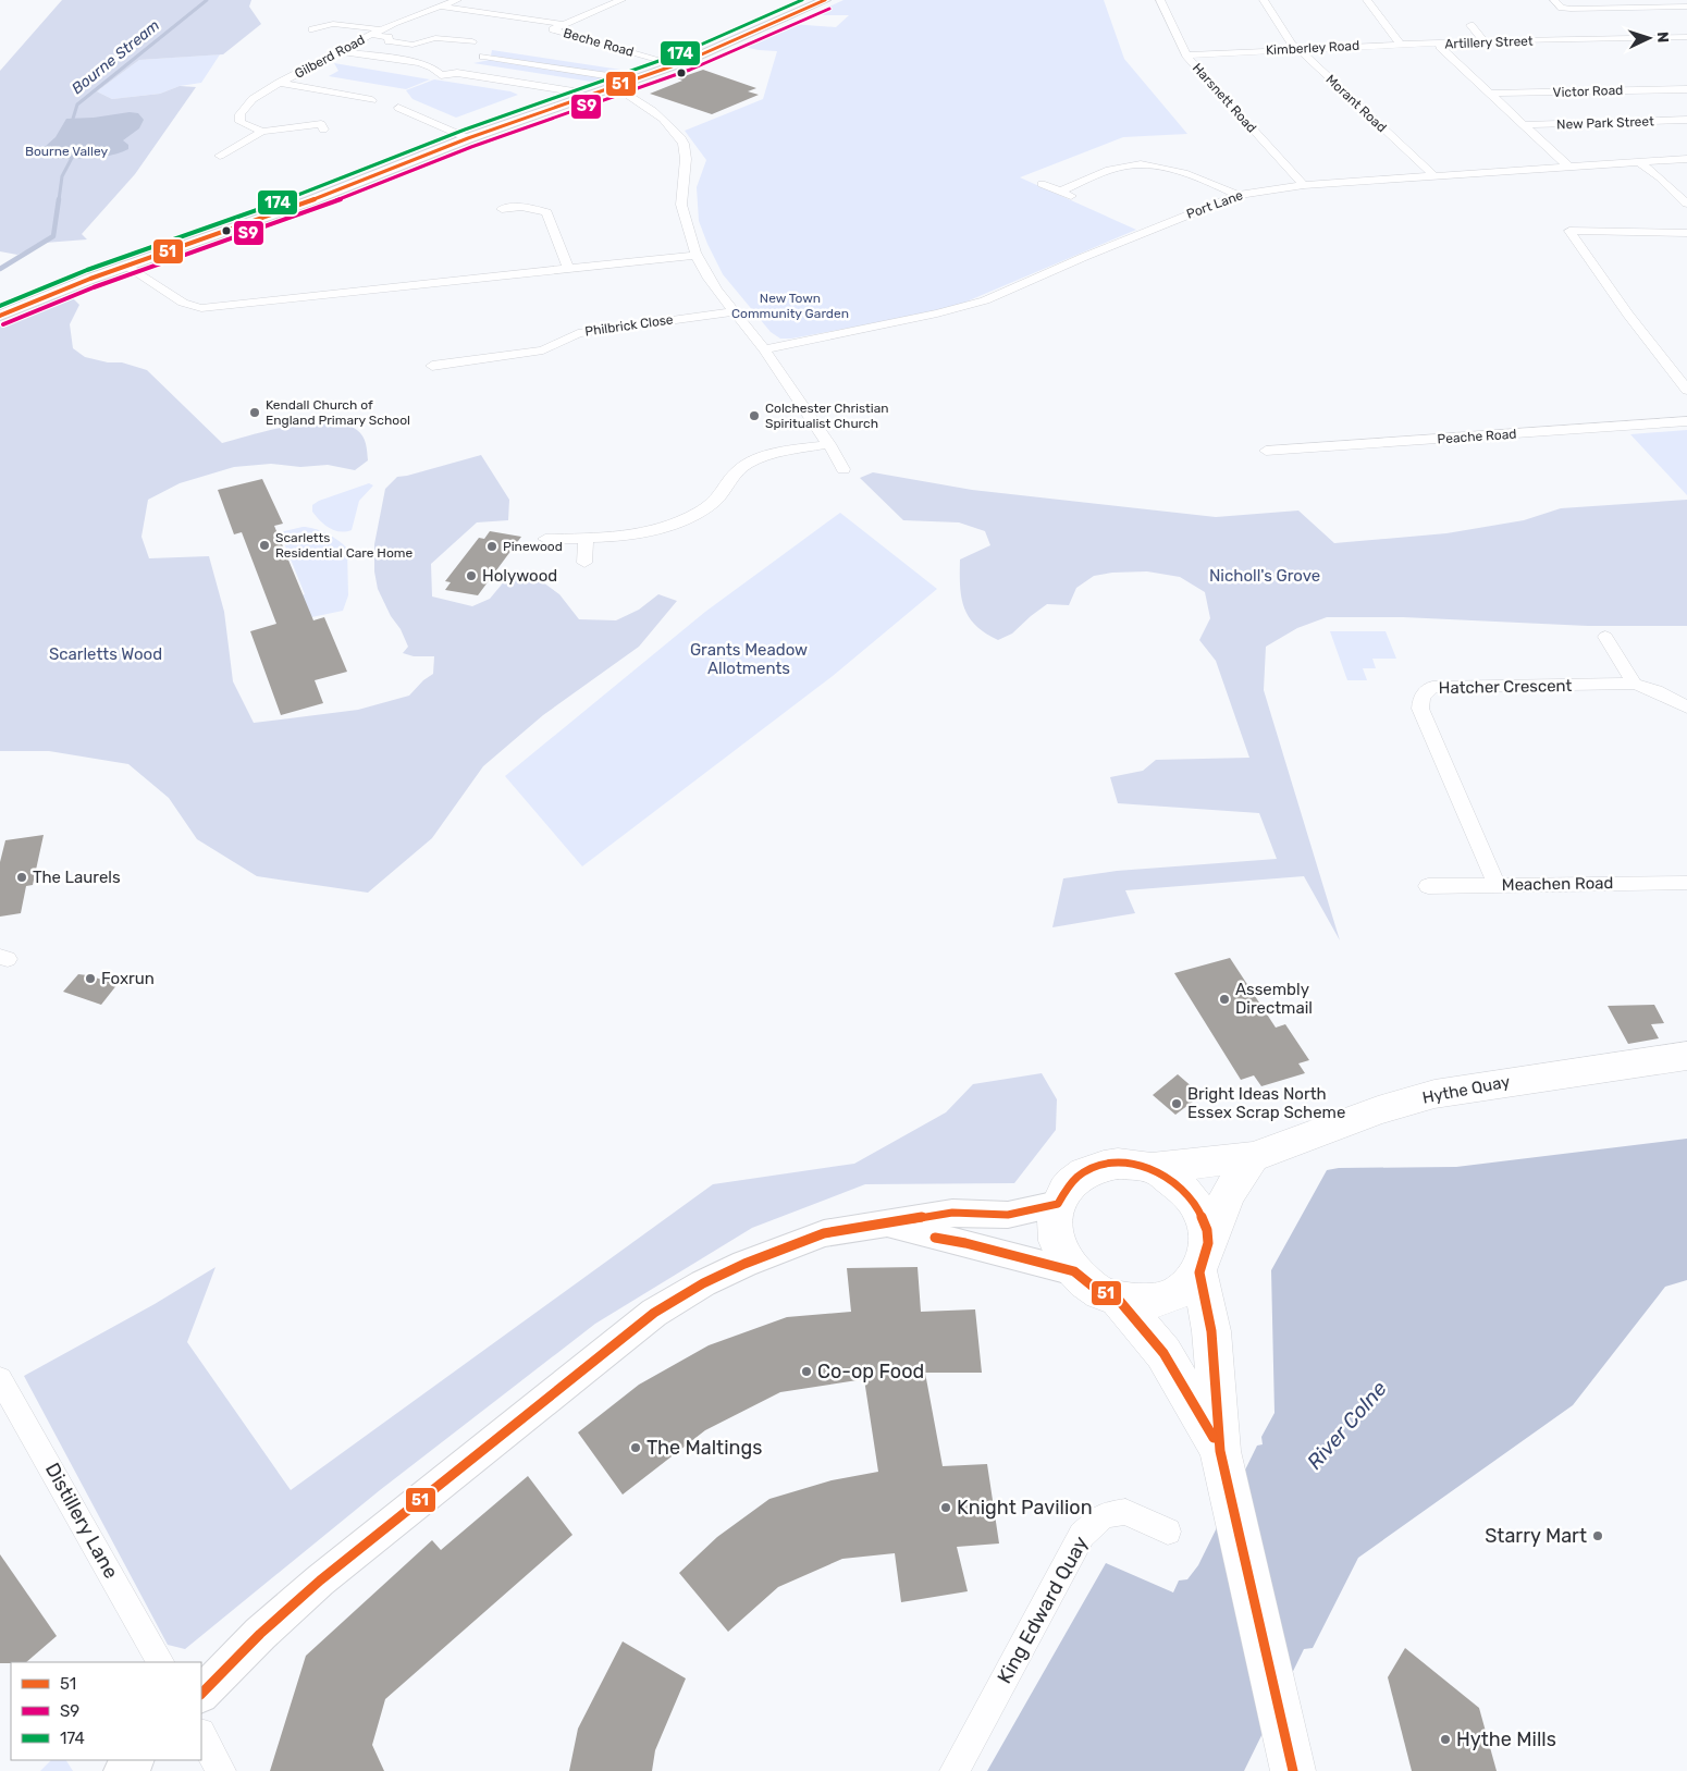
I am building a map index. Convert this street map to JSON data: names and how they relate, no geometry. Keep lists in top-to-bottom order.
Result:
{
  "streets": {
    "main road": ["Hythe Quay"],
    "street": [
      "Beche Road",
      "Artillery Street",
      "Kimberley Road",
      "Gilberd Road",
      "Victor Road",
      "Harsnett Road",
      "Morant Road",
      "New Park Street",
      "Port Lane",
      "Philbrick Close",
      "Peache Road",
      "Hatcher Crescent",
      "Meachen Road",
      "Distillery Lane",
      "King Edward Quay"
    ]
  },
  "crossings": [
    ["Artillery Street", "Kimberley Road"],
    ["Artillery Street", "Victor Road"],
    ["Artillery Street", "New Park Street"],
    ["Artillery Street", "Port Lane"],
    ["Kimberley Road", "Harsnett Road"],
    ["Kimberley Road", "Morant Road"],
    ["Harsnett Road", "Port Lane"],
    ["Morant Road", "Port Lane"],
    ["Hatcher Crescent", "Meachen Road"]
  ],
  "water": ["Bourne Stream", "River Colne"],
  "parks": [
    "Bourne Valley",
    "New Town Community Garden",
    "Nicholl's Grove",
    "Grants Meadow Allotments",
    "Scarletts Wood"
  ],
  "places": [
    "Kendall Church of England Primary School",
    "Colchester Christian Spiritualist Church",
    "Scarletts Residential Care Home",
    "Pinewood",
    "Holywood",
    "The Laurels",
    "Foxrun",
    "Assembly Directmail",
    "Bright Ideas North Essex Scrap Scheme",
    "Co-op Food",
    "The Maltings",
    "Knight Pavilion",
    "Starry Mart",
    "Hythe Mills"
  ],
  "lines": ["transit line 51", "transit line 174", "transit line S9"],
  "legend": ["51", "S9", "174"],
  "north": "right"
}
